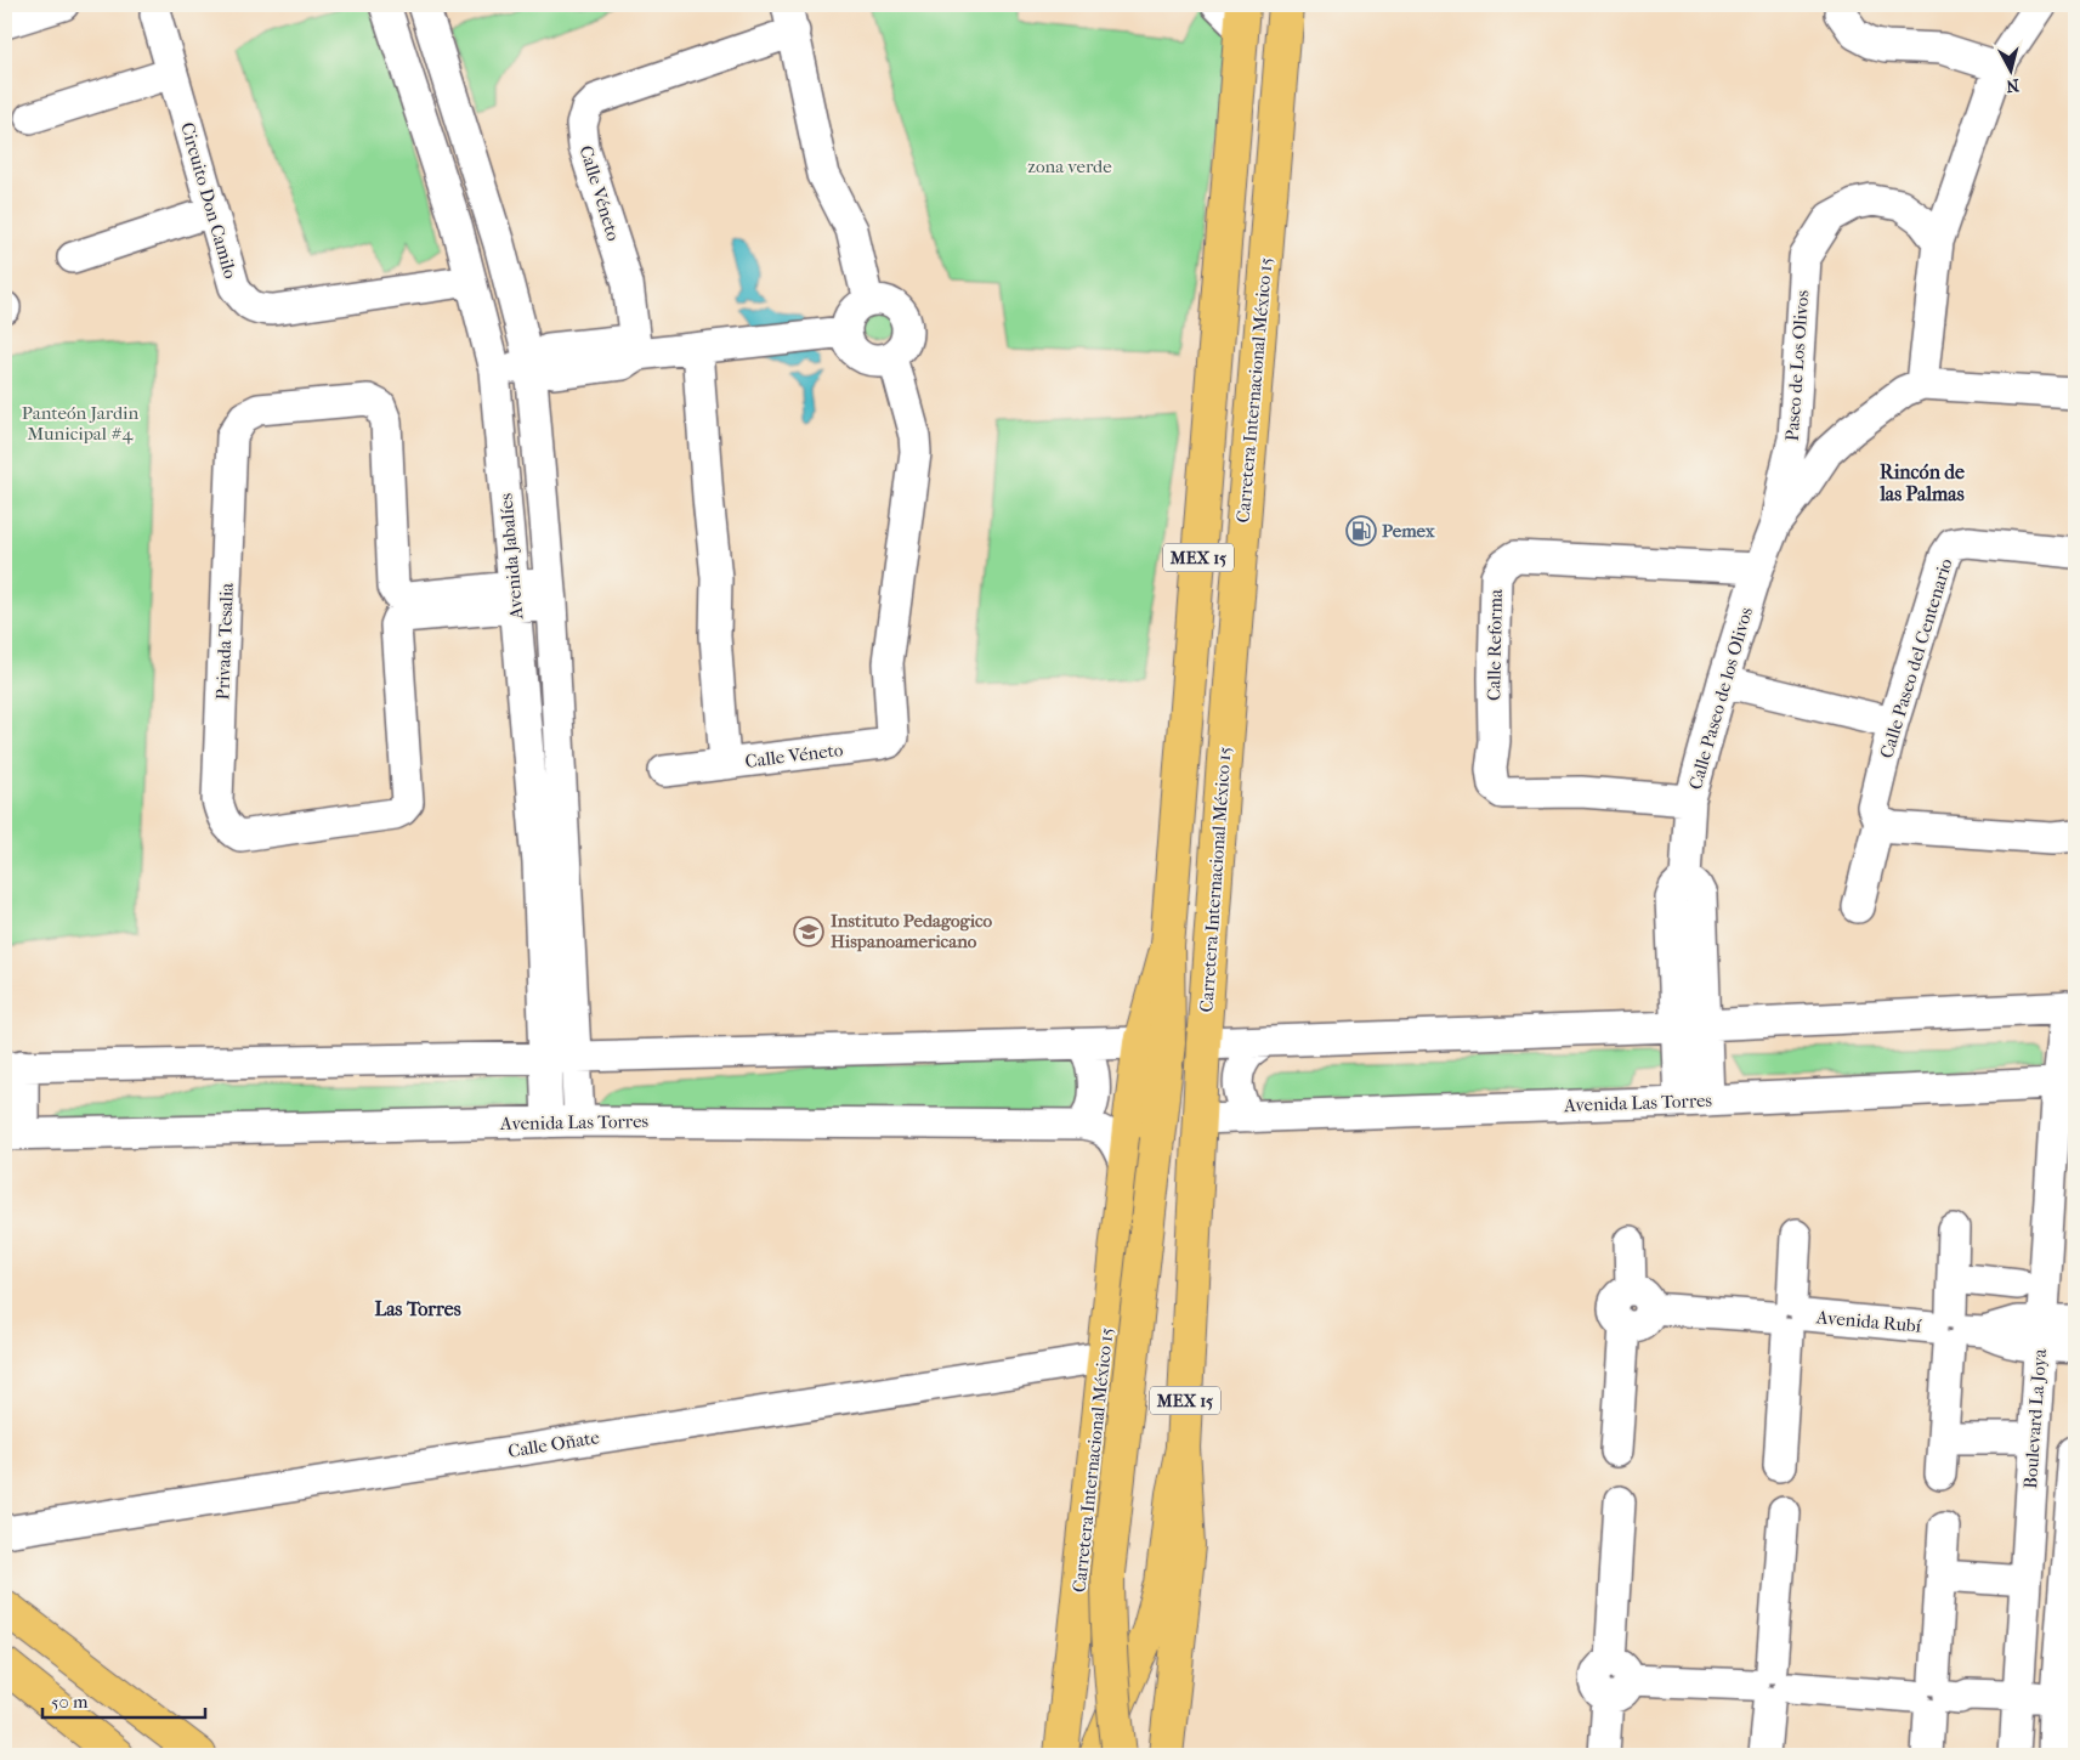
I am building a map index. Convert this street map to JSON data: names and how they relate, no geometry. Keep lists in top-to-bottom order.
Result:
{
  "streets": {
    "main road": ["Carretera Internacional México 15", "MEX 15"],
    "street": [
      "Calle Véneto",
      "Circuito Don Camilo",
      "Paseo de Los Olivos",
      "Avenida Jabalíes",
      "Privada Tesalia",
      "Calle Reforma",
      "Calle Paseo del Centenario",
      "Calle Paseo de los Olivos",
      "Avenida Las Torres",
      "Avenida Rubí",
      "Boulevard La Joya",
      "Calle Oñate"
    ]
  },
  "crossings": [
    ["Circuito Don Camilo", "Avenida Jabalíes"],
    ["Paseo de Los Olivos", "Calle Paseo de los Olivos"],
    ["Carretera Internacional México 15", "MEX 15"],
    ["Carretera Internacional México 15", "Avenida Las Torres"],
    ["Carretera Internacional México 15", "Calle Oñate"],
    ["Avenida Jabalíes", "Avenida Las Torres"],
    ["MEX 15", "Avenida Las Torres"],
    ["Calle Reforma", "Calle Paseo de los Olivos"],
    ["Calle Paseo de los Olivos", "Avenida Las Torres"],
    ["Avenida Las Torres", "Boulevard La Joya"],
    ["Avenida Rubí", "Boulevard La Joya"]
  ],
  "districts": ["Rincón de las Palmas", "Las Torres"],
  "parks": ["zona verde", "Panteón Jardin Municipal #4"],
  "places": {
    "fuel station": ["Pemex"],
    "school or university": ["Instituto Pedagogico Hispanoamericano"]
  },
  "scale_bar": "50 m",
  "north": "bottom"
}
